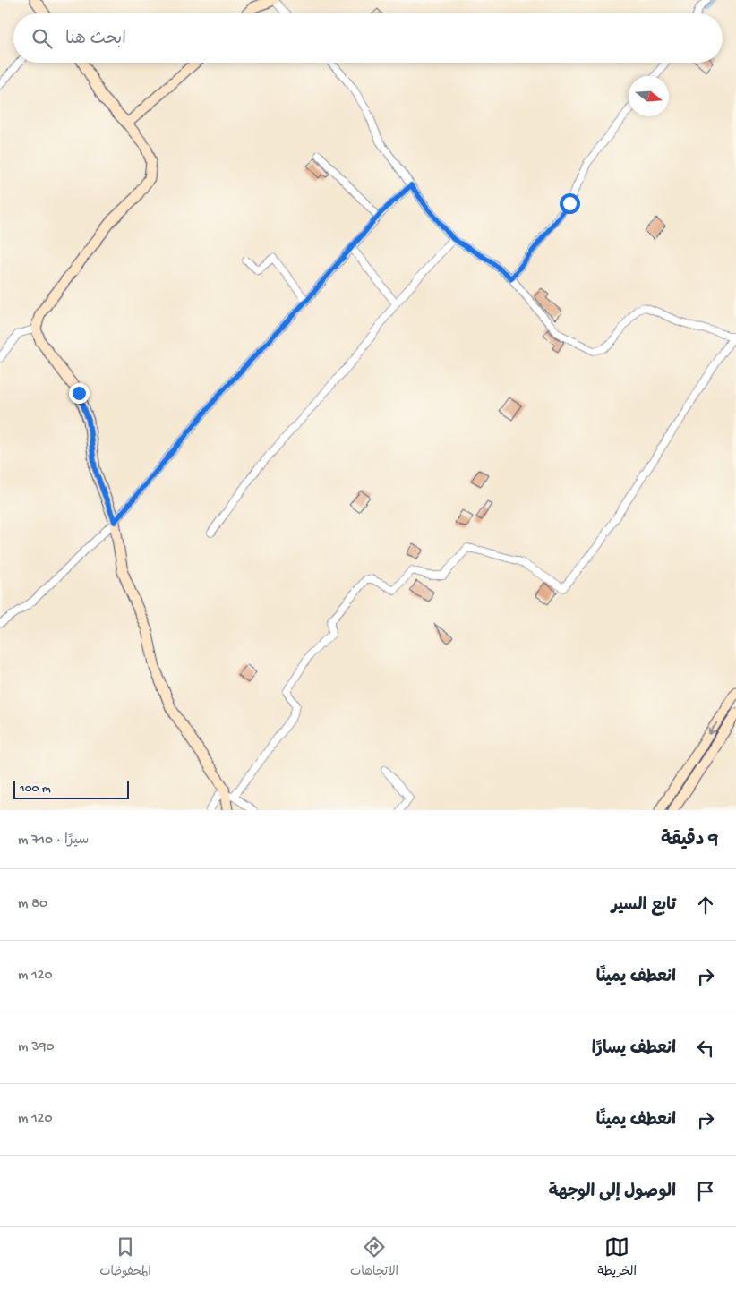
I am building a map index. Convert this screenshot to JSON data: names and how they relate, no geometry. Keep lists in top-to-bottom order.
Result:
{
  "scale_bar": "100 m",
  "north": "right",
  "page": {
    "search": "ابحث هنا",
    "scale": "100 m",
    "heading": ["9 دقيقة", "سيرًا · 710 m"],
    "list": [
      ["تابع السير", "80 m"],
      ["انعطف يمينًا", "120 m"],
      ["انعطف يسارًا", "390 m"],
      ["انعطف يمينًا", "120 m"],
      "الوصول إلى الوجهة"
    ],
    "nav": ["الخريطة", "الاتجاهات", "المحفوظات"]
  }
}
